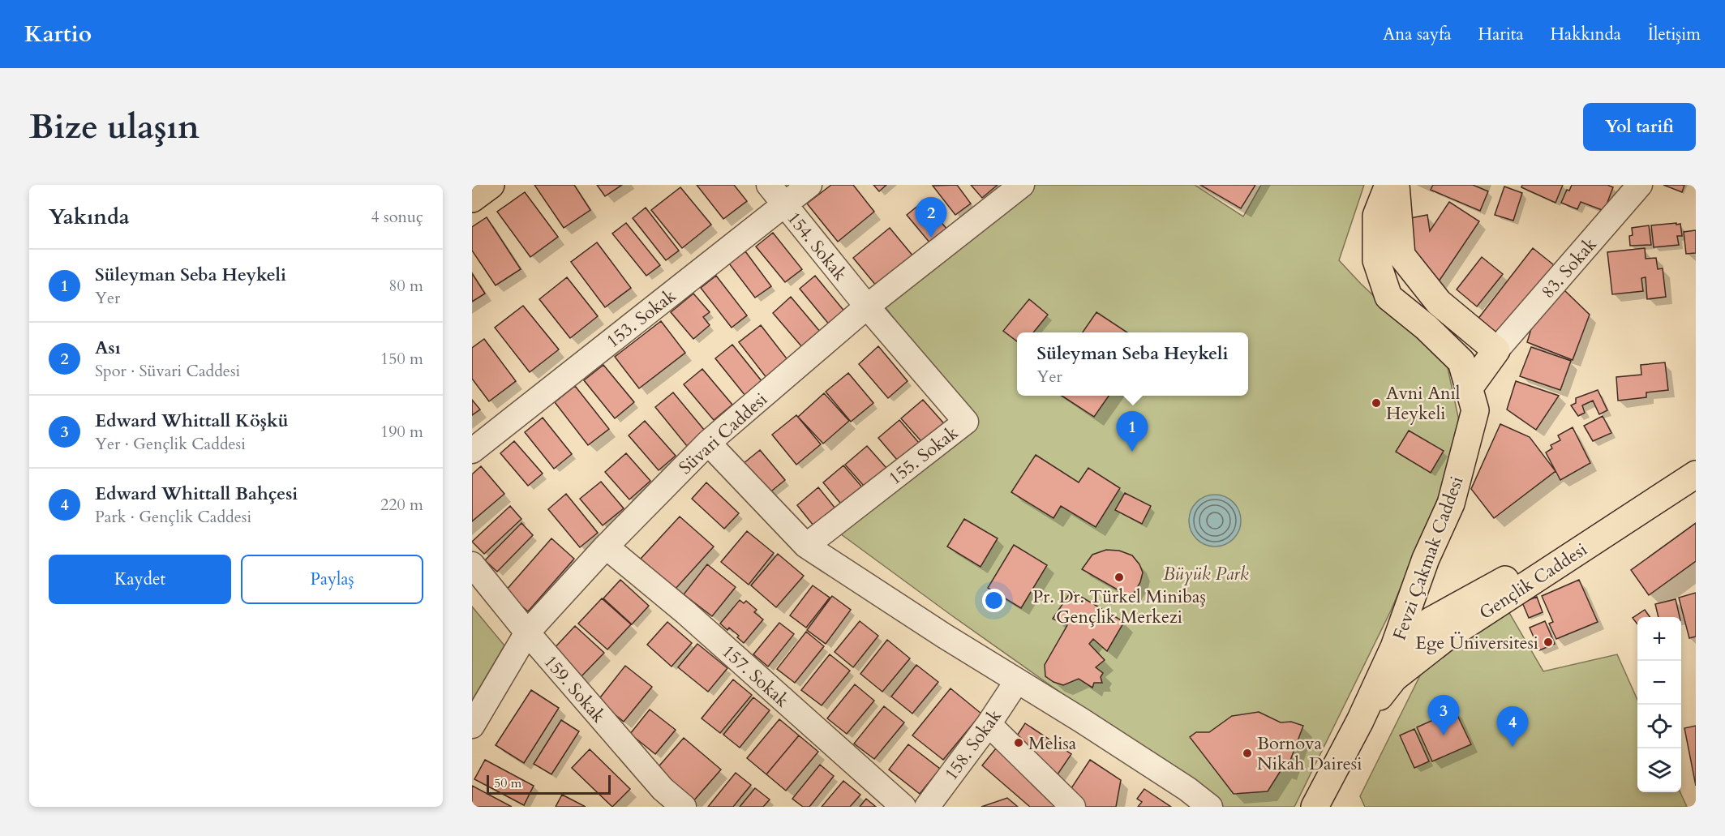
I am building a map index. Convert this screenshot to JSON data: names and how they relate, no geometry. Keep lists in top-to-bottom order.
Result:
{
  "streets": {
    "main road": ["Fevzi Çakmak Caddesi", "Gençlik Caddesi"],
    "street": [
      "154. Sokak",
      "83. Sokak",
      "153. Sokak",
      "Süvari Caddesi",
      "155. Sokak",
      "157. Sokak",
      "159. Sokak",
      "158. Sokak"
    ]
  },
  "crossings": [
    ["154. Sokak", "153. Sokak"],
    ["154. Sokak", "Süvari Caddesi"],
    ["154. Sokak", "155. Sokak"],
    ["Süvari Caddesi", "155. Sokak"],
    ["Süvari Caddesi", "157. Sokak"],
    ["Süvari Caddesi", "159. Sokak"],
    ["Fevzi Çakmak Caddesi", "Gençlik Caddesi"]
  ],
  "parks": ["Büyük Park"],
  "places": [
    "Avni Anıl Heykeli",
    "Pr. Dr. Türkel Minibaş Gençlik Merkezi",
    "Ege Üniversitesi",
    "Melisa",
    "Bornova Nikah Dairesi"
  ],
  "scale_bar": "50 m",
  "page": {
    "header": "Kartio",
    "nav": [
      "Ana sayfa",
      "Harita",
      "Hakkında",
      "İletişim"
    ],
    "buttons": [
      "Yol tarifi",
      ["Kaydet", "Paylaş"]
    ],
    "title": "Bize ulaşın",
    "heading": ["Yakında", "4 sonuç"],
    "pins": [
      "2",
      "1",
      "3",
      "4"
    ],
    "list": [
      {
        "mark": "1",
        "name": "Süleyman Seba Heykeli",
        "note": "Yer",
        "value": "80 m"
      },
      {
        "mark": "2",
        "name": "Ası",
        "note": "Spor · Süvari Caddesi",
        "value": "150 m"
      },
      {
        "mark": "3",
        "name": "Edward Whittall Köşkü",
        "note": "Yer · Gençlik Caddesi",
        "value": "190 m"
      },
      {
        "mark": "4",
        "name": "Edward Whittall Bahçesi",
        "note": "Park · Gençlik Caddesi",
        "value": "220 m"
      }
    ],
    "popup": ["Süleyman Seba Heykeli", "Yer"],
    "map_buttons": ["+", "−"],
    "scale": "50 m"
  }
}
